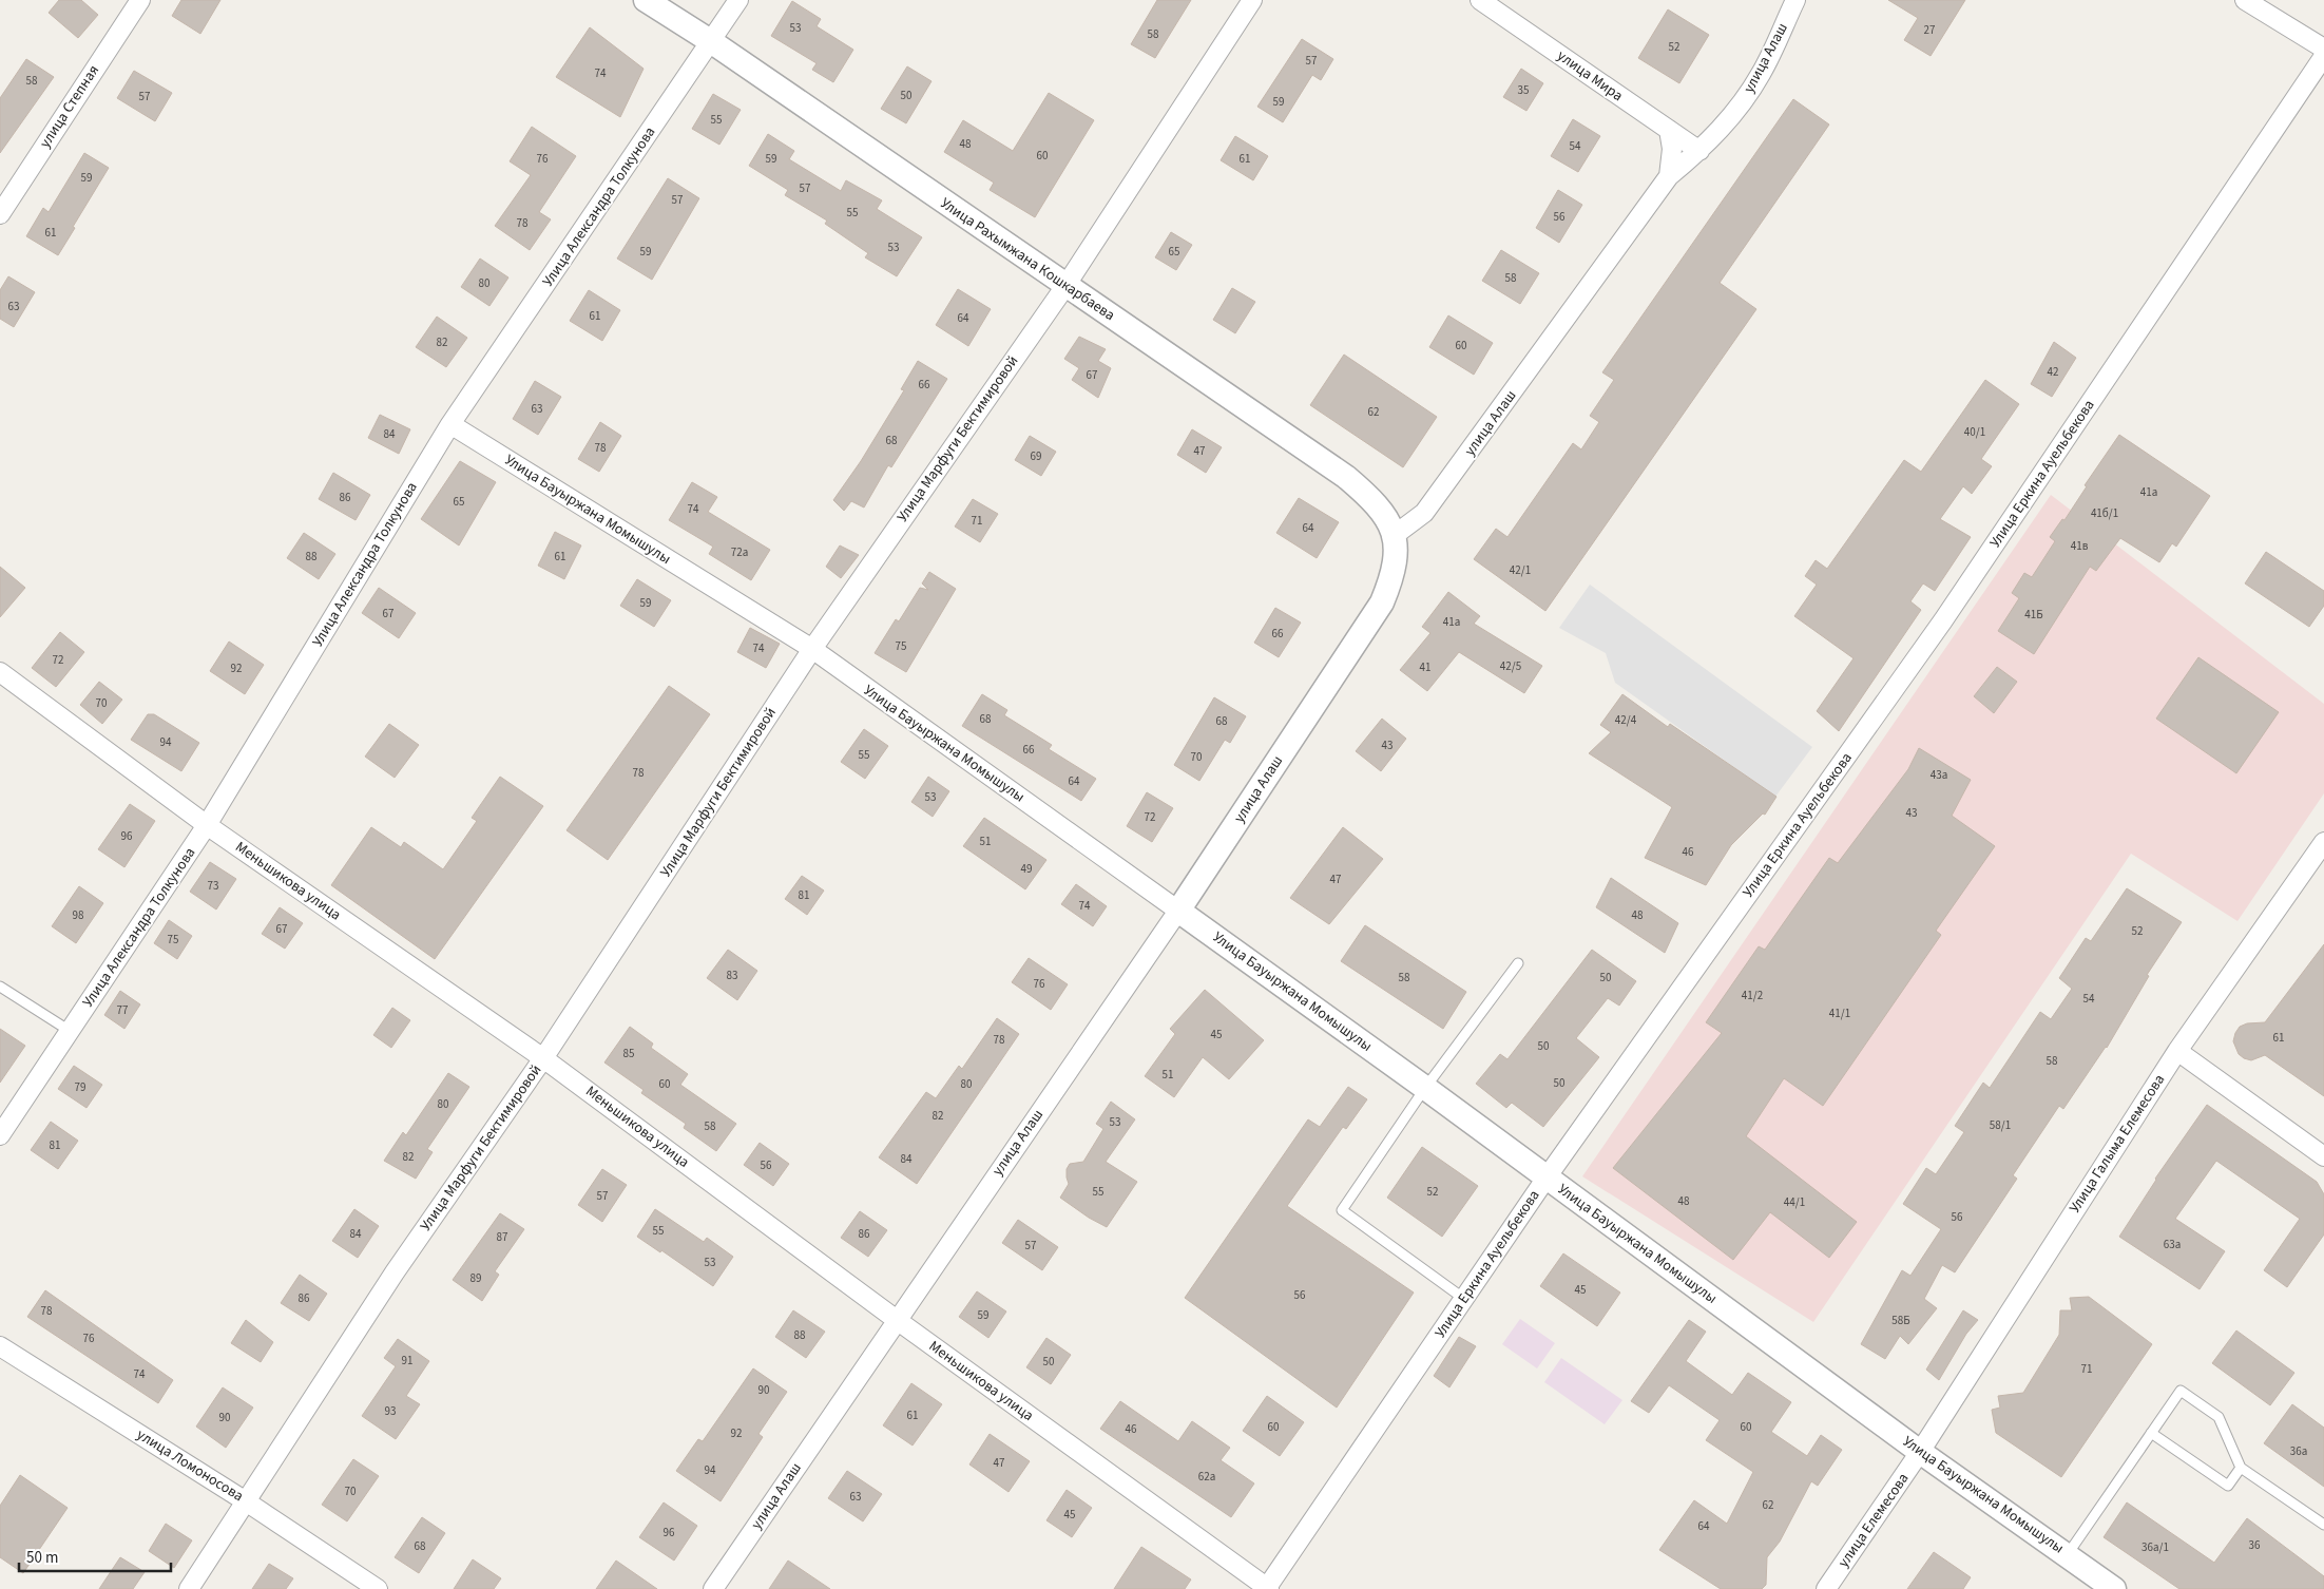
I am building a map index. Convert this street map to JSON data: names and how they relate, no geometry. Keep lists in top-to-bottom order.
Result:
{
  "streets": {
    "street": [
      "улица Алаш",
      "улица Мира",
      "улица Степная",
      "Улица Александра Толкунова",
      "Улица Рахымжана Кошкарбаева",
      "Улица Марфуги Бектимировой",
      "Улица Еркина Ауельбекова",
      "Улица Бауыржана Момышулы",
      "Меньшикова улица",
      "Улица Галыма Елемесова",
      "улица Ломоносова",
      "улица Елемесова"
    ]
  },
  "crossings": [
    ["улица Алаш", "улица Мира"],
    ["улица Алаш", "Улица Рахымжана Кошкарбаева"],
    ["улица Алаш", "Улица Бауыржана Момышулы"],
    ["улица Алаш", "Меньшикова улица"],
    ["Улица Александра Толкунова", "Улица Рахымжана Кошкарбаева"],
    ["Улица Александра Толкунова", "Улица Бауыржана Момышулы"],
    ["Улица Александра Толкунова", "Меньшикова улица"],
    ["Улица Рахымжана Кошкарбаева", "Улица Марфуги Бектимировой"],
    ["Улица Марфуги Бектимировой", "Улица Бауыржана Момышулы"],
    ["Улица Марфуги Бектимировой", "Меньшикова улица"],
    ["Улица Марфуги Бектимировой", "улица Ломоносова"],
    ["Улица Еркина Ауельбекова", "Улица Бауыржана Момышулы"],
    ["Улица Еркина Ауельбекова", "Меньшикова улица"],
    ["Улица Бауыржана Момышулы", "Улица Галыма Елемесова"],
    ["Улица Бауыржана Момышулы", "улица Елемесова"],
    ["Улица Галыма Елемесова", "улица Елемесова"]
  ],
  "house_numbers": [
    "53",
    "27",
    "58",
    "52",
    "57",
    "74",
    "58",
    "35",
    "50",
    "57",
    "59",
    "55",
    "48",
    "54",
    "60",
    "76",
    "59",
    "61",
    "59",
    "57",
    "57",
    "55",
    "56",
    "78",
    "61",
    "53",
    "59",
    "65",
    "58",
    "80",
    "63",
    "61",
    "64",
    "82",
    "60",
    "42",
    "67",
    "66",
    "63",
    "62",
    "40/1",
    "84",
    "68",
    "78",
    "47",
    "69",
    "41а",
    "86",
    "65",
    "74",
    "41б/1",
    "71",
    "64",
    "41в",
    "72а",
    "88",
    "61",
    "42/1",
    "59",
    "67",
    "41Б",
    "41а",
    "66",
    "75",
    "74",
    "72",
    "42/5",
    "41",
    "92",
    "70",
    "68",
    "42/4",
    "68",
    "94",
    "43",
    "66",
    "55",
    "70",
    "78",
    "43а",
    "64",
    "53",
    "43",
    "72",
    "96",
    "51",
    "46",
    "49",
    "47",
    "73",
    "81",
    "74",
    "98",
    "48",
    "67",
    "52",
    "75",
    "83",
    "58",
    "50",
    "76",
    "41/2",
    "54",
    "77",
    "41/1",
    "45",
    "61",
    "78",
    "50",
    "85",
    "58",
    "51",
    "50",
    "60",
    "80",
    "79",
    "80",
    "82",
    "53",
    "58/1",
    "58",
    "81",
    "82",
    "84",
    "56",
    "55",
    "52",
    "57",
    "48",
    "44/1",
    "56",
    "55",
    "84",
    "86",
    "87",
    "63а",
    "57",
    "53",
    "89",
    "45",
    "56",
    "86",
    "78",
    "59",
    "58Б",
    "88",
    "76",
    "91",
    "50",
    "71",
    "74",
    "90",
    "93",
    "61",
    "90",
    "60",
    "60",
    "46",
    "92",
    "36а",
    "47",
    "94",
    "62а",
    "70",
    "63",
    "62",
    "45",
    "64",
    "96",
    "36",
    "68",
    "36а/1"
  ],
  "scale_bar": "50 m"
}
